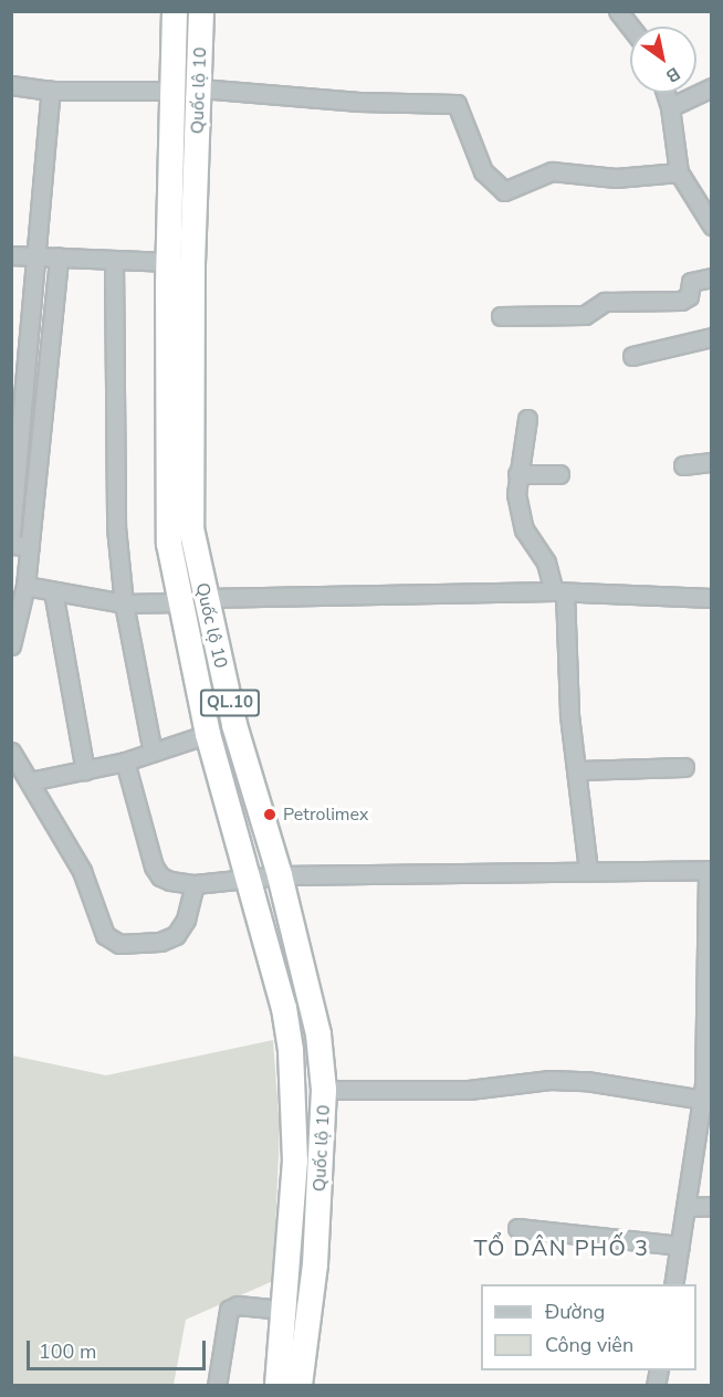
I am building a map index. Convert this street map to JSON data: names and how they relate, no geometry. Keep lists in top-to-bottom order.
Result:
{
  "streets": {
    "highway": ["Quốc lộ 10", "QL.10"]
  },
  "districts": ["TỔ DÂN PHỐ 3"],
  "places": ["Petrolimex"],
  "legend": ["Đường", "Công viên"],
  "scale_bar": "100 m",
  "north": "bottom right"
}
